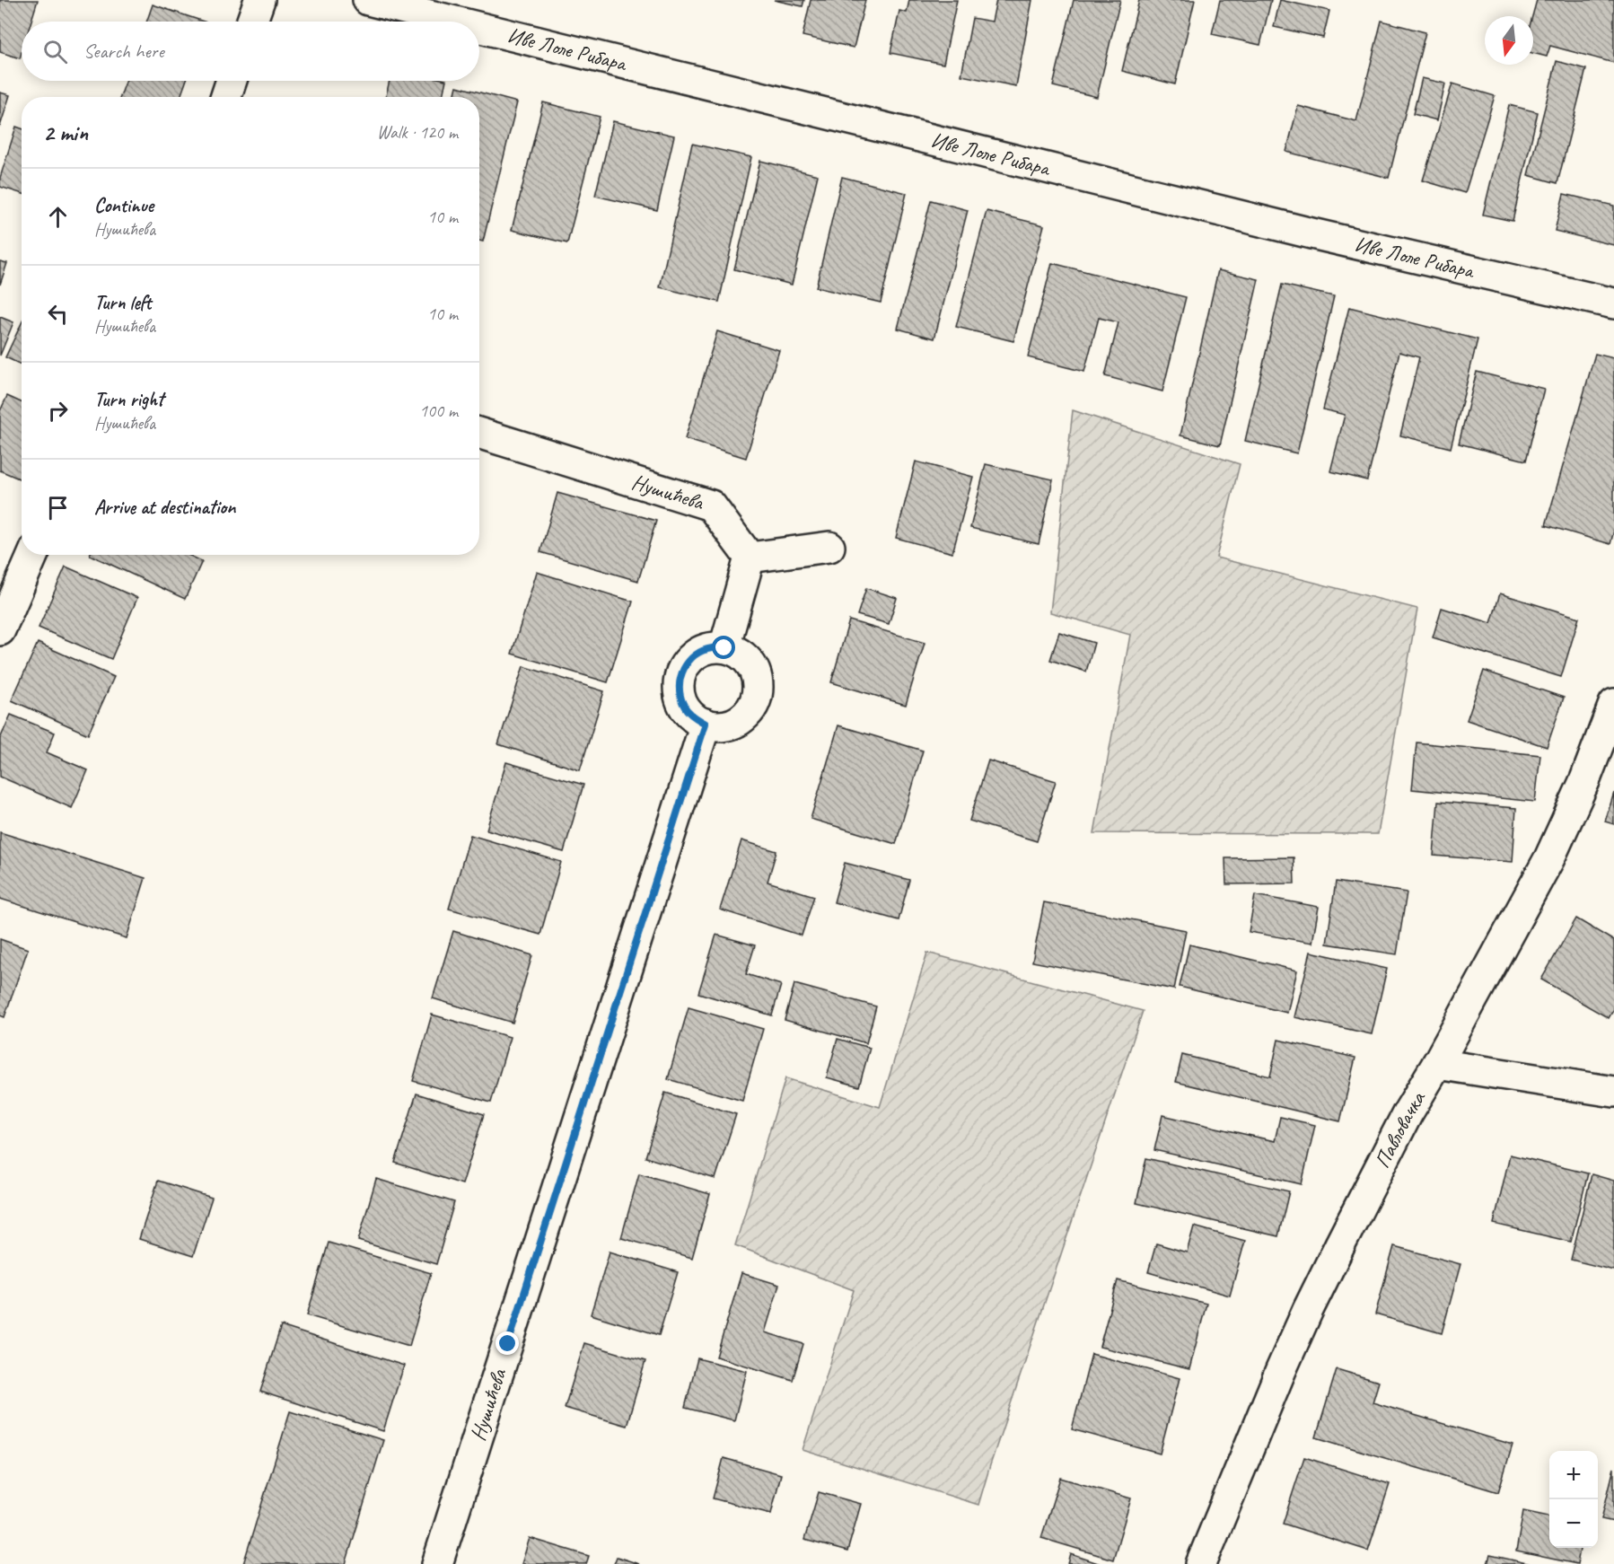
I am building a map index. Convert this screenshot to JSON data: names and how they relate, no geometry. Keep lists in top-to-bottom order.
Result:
{
  "streets": {
    "street": ["Иве Лоле Рибара", "Нушићева", "Павловачка"]
  },
  "north": "bottom",
  "page": {
    "search": "Search here",
    "heading": ["2 min", "Walk · 120 m"],
    "list": [
      ["Continue", "Нушићева", "10 m"],
      ["Turn left", "Нушићева", "10 m"],
      ["Turn right", "Нушићева", "100 m"],
      "Arrive at destination"
    ],
    "map_buttons": ["+", "−"]
  }
}
